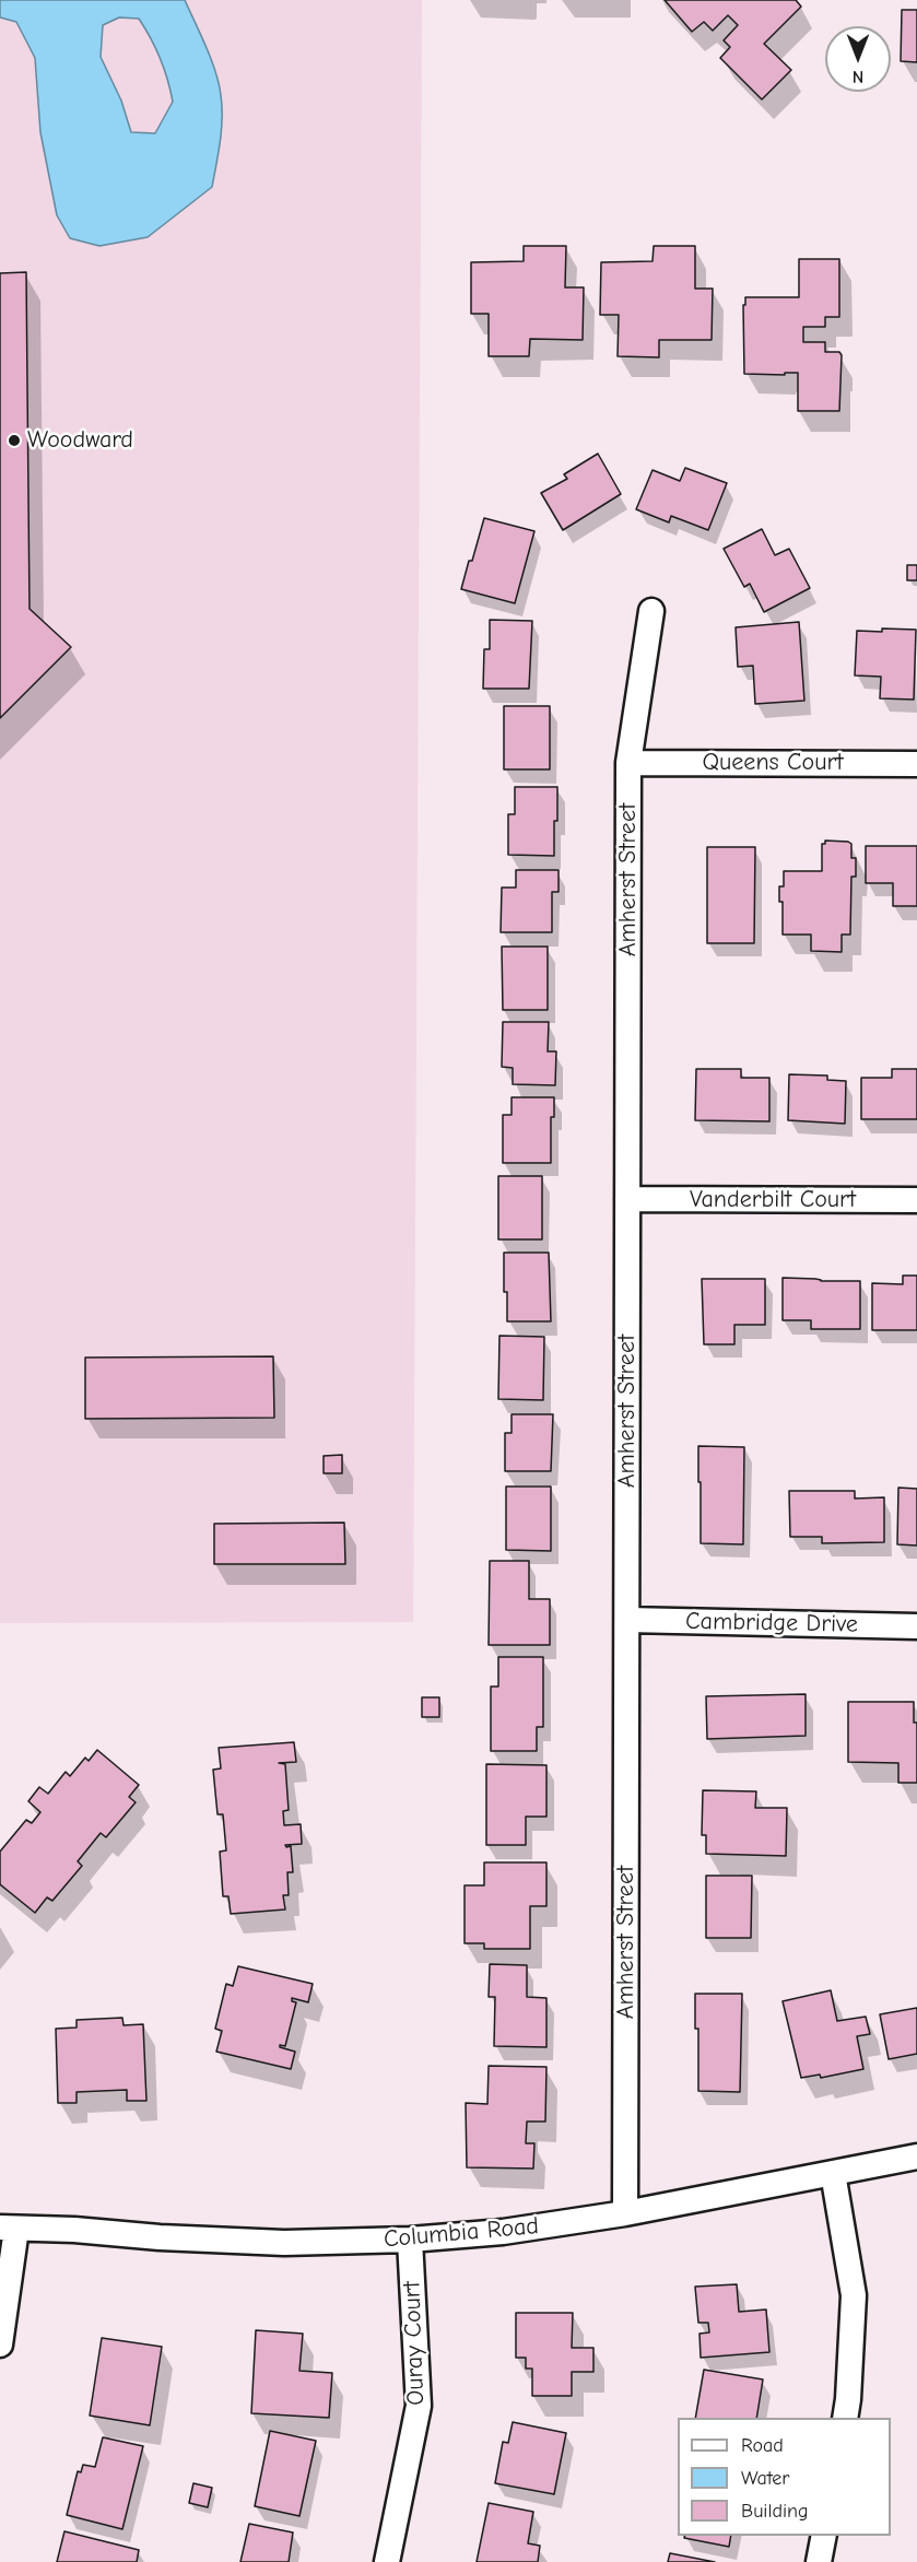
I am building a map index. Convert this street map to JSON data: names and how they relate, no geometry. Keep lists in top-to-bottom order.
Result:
{
  "streets": {
    "street": [
      "Queens Court",
      "Amherst Street",
      "Vanderbilt Court",
      "Cambridge Drive",
      "Columbia Road",
      "Ouray Court"
    ]
  },
  "crossings": [
    ["Queens Court", "Amherst Street"],
    ["Amherst Street", "Vanderbilt Court"],
    ["Amherst Street", "Cambridge Drive"],
    ["Amherst Street", "Columbia Road"],
    ["Columbia Road", "Ouray Court"]
  ],
  "places": ["Woodward"],
  "legend": ["Road", "Water", "Building"],
  "north": "bottom"
}
